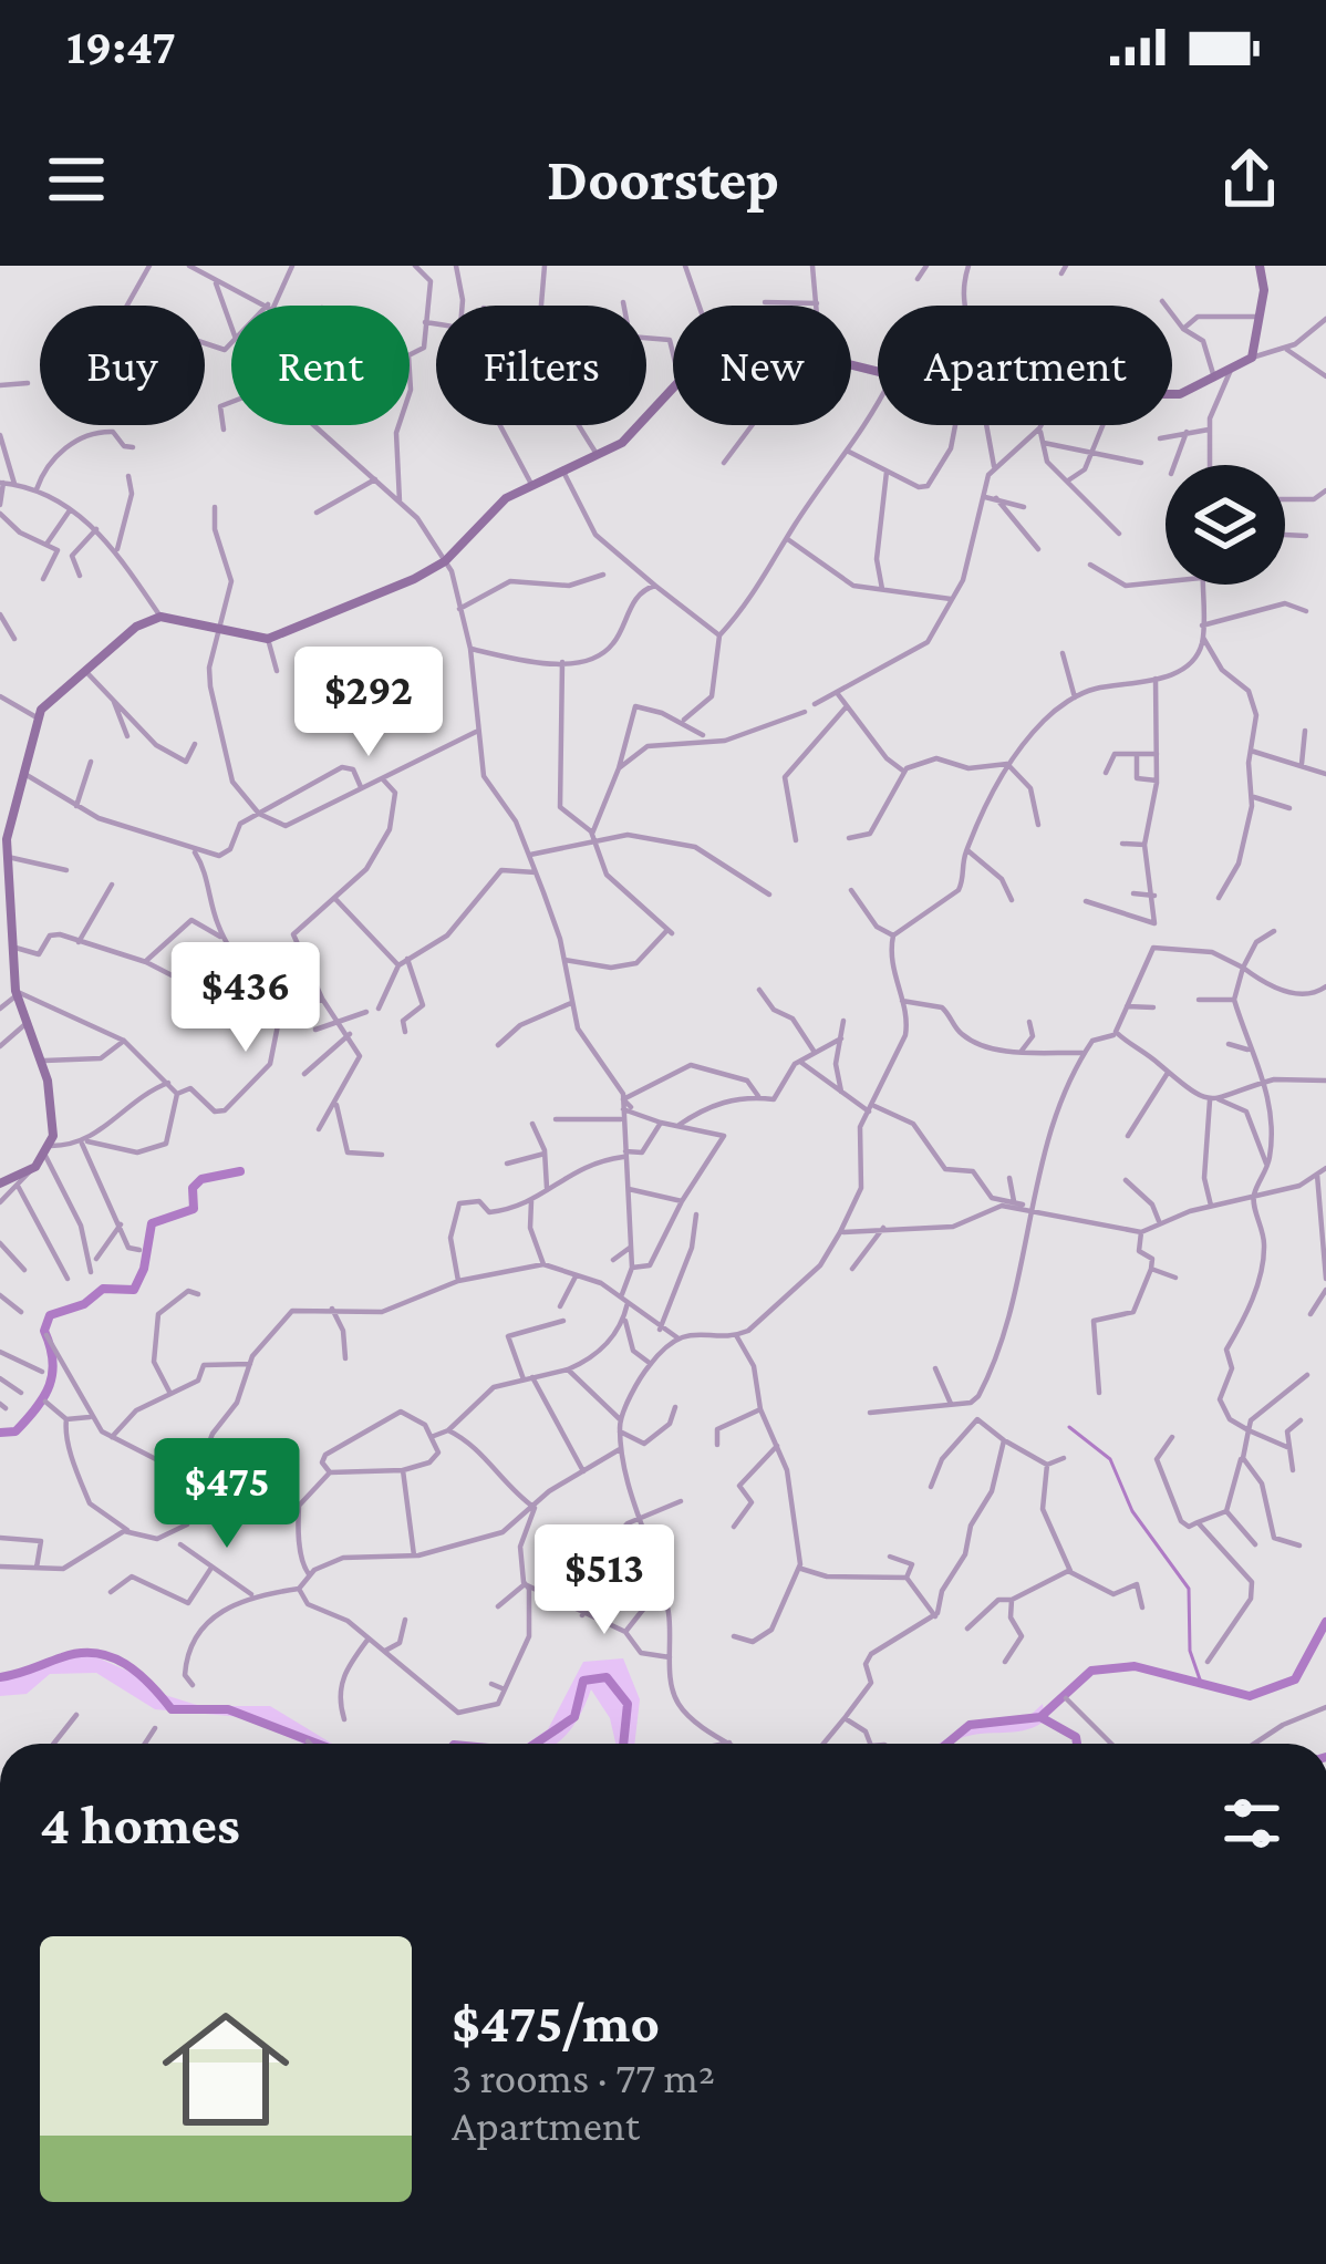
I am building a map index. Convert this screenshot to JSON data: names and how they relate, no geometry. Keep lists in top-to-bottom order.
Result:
{
  "page": {
    "status": "19:47",
    "header": "Doorstep",
    "chip": [
      "Buy",
      "Rent",
      "Filters",
      "New",
      "Apartment"
    ],
    "price": [
      "$292",
      "$436",
      "$475",
      "$513"
    ],
    "heading": "4 homes",
    "list": [
      {
        "name": "$475/mo",
        "note": "3 rooms · 77 m² · Apartment"
      }
    ]
  }
}
